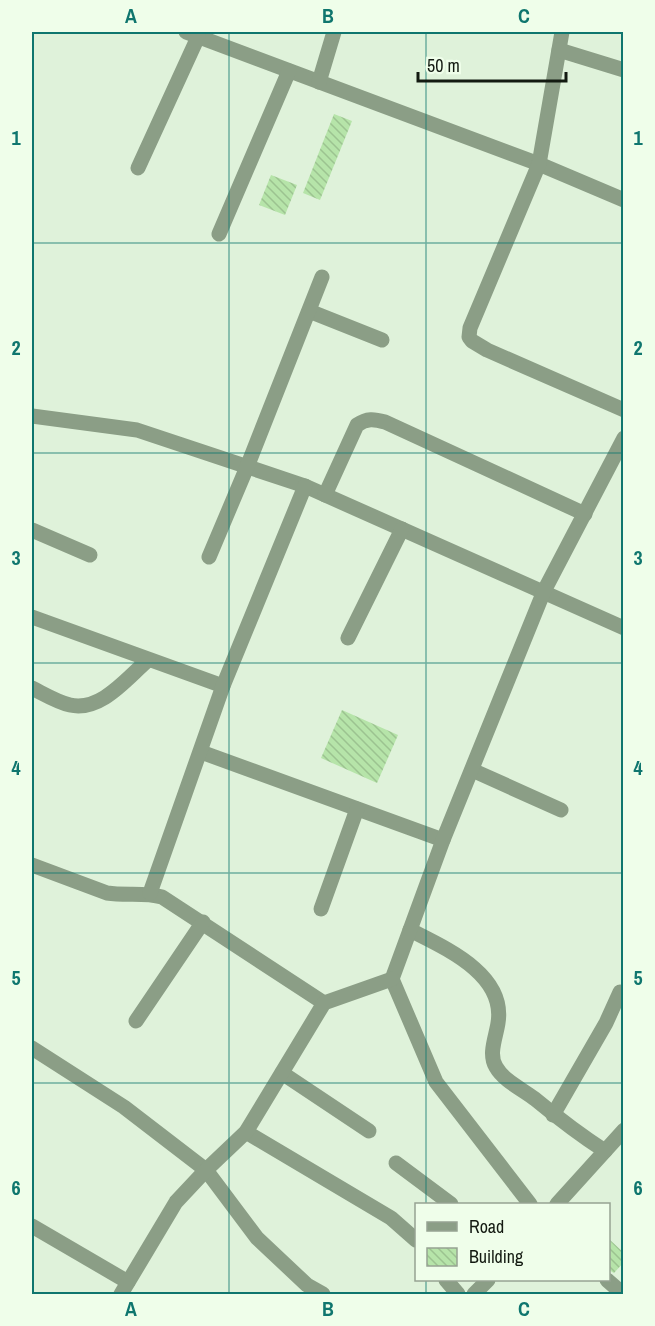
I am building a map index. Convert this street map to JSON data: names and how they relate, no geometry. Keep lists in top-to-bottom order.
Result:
{
  "legend": ["Road", "Building"],
  "scale_bar": "50 m",
  "grid": {
    "columns": ["A", "B", "C"],
    "rows": [
      "1",
      "2",
      "3",
      "4",
      "5",
      "6"
    ]
  }
}
